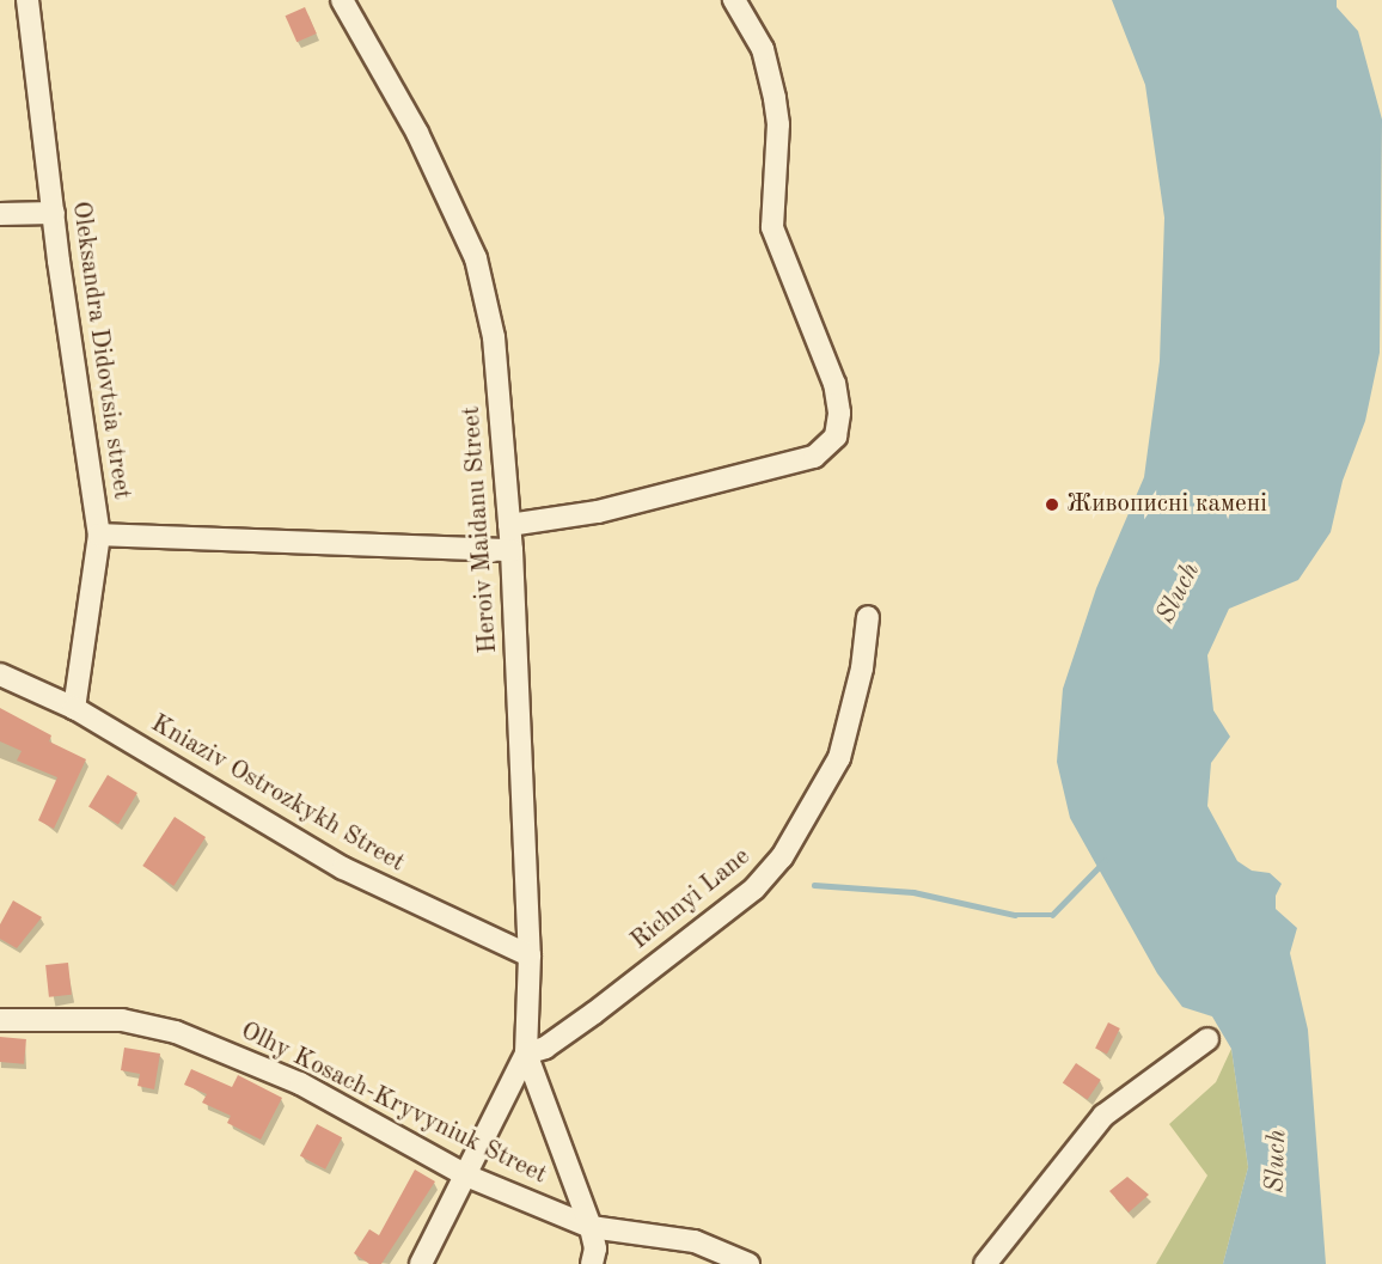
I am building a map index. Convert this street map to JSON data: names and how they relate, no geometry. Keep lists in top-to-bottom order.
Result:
{
  "streets": {
    "street": [
      "Oleksandra Didovtsia street",
      "Heroiv Maidanu Street",
      "Kniaziv Ostrozkykh Street",
      "Richnyi Lane",
      "Olhy Kosach-Kryvyniuk Street"
    ]
  },
  "crossings": [
    ["Oleksandra Didovtsia street", "Kniaziv Ostrozkykh Street"],
    ["Heroiv Maidanu Street", "Kniaziv Ostrozkykh Street"],
    ["Heroiv Maidanu Street", "Richnyi Lane"],
    ["Heroiv Maidanu Street", "Olhy Kosach-Kryvyniuk Street"]
  ],
  "water": ["Sluch"],
  "places": ["Живописні камені"]
}
